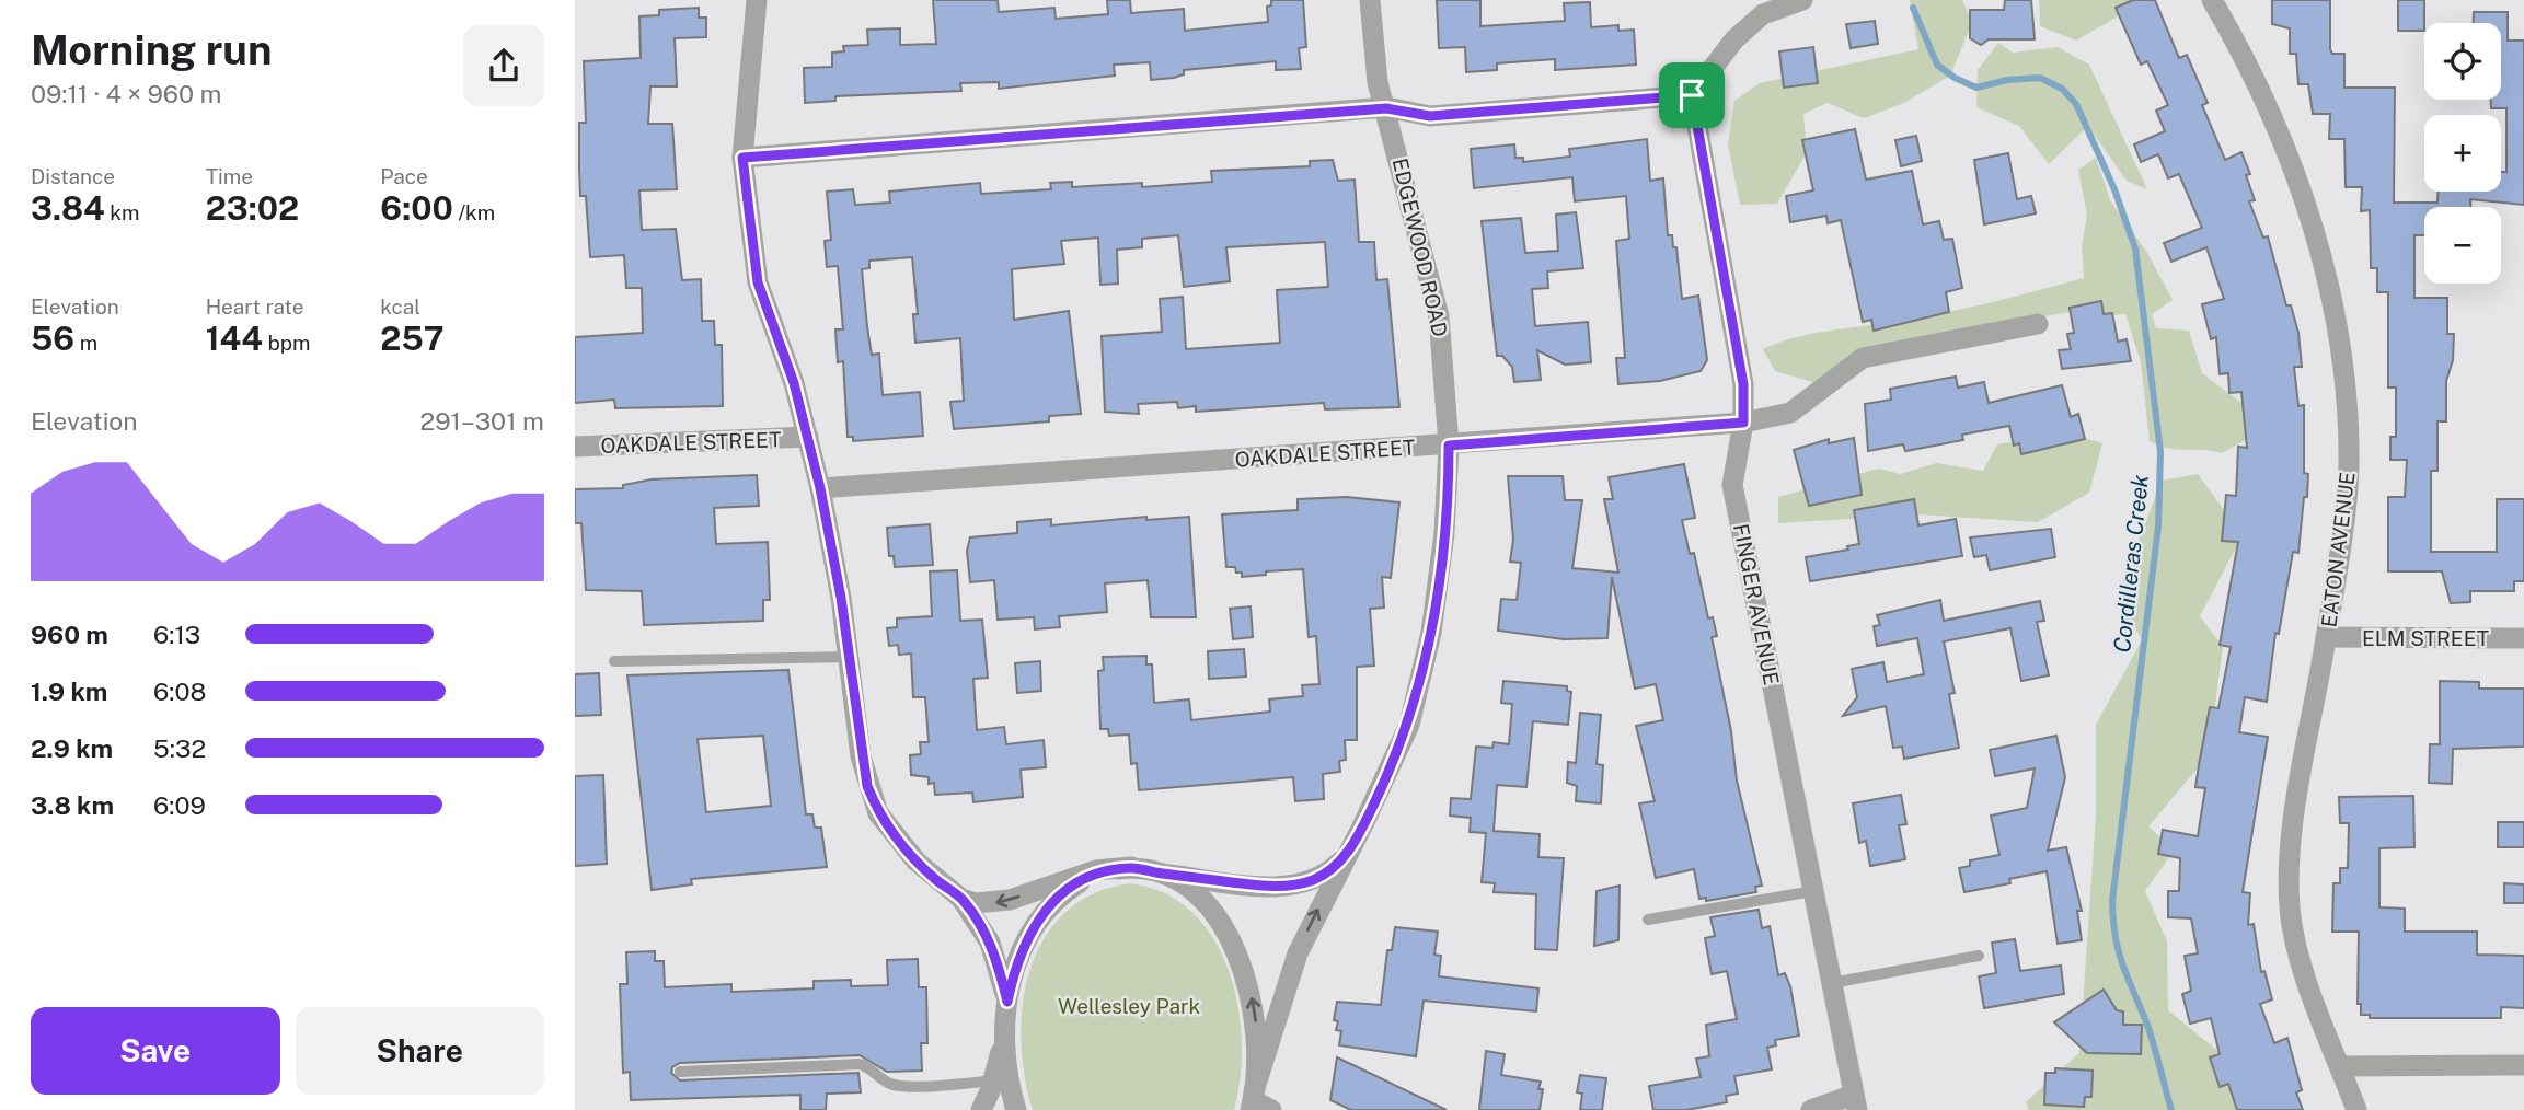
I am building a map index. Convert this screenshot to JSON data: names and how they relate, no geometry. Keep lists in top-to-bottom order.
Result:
{
  "streets": {
    "street": [
      "EDGEWOOD ROAD",
      "OAKDALE STREET",
      "EATON AVENUE",
      "FINGER AVENUE",
      "ELM STREET"
    ]
  },
  "crossings": [
    ["EDGEWOOD ROAD", "OAKDALE STREET"],
    ["OAKDALE STREET", "FINGER AVENUE"],
    ["EATON AVENUE", "ELM STREET"]
  ],
  "water": ["Cordilleras Creek"],
  "parks": ["Wellesley Park"],
  "page": {
    "heading": ["Morning run", "09:11 · 4 × 960 m"],
    "map_buttons": ["+", "−"],
    "stats": [
      ["Distance", "3.84 km"],
      ["Time", "23:02"],
      ["Pace", "6:00 /km"],
      ["Elevation", "56 m"],
      ["Heart rate", "144 bpm"],
      ["kcal", "257"]
    ],
    "chart": ["Elevation", "291–301 m"],
    "list": [
      {
        "name": "960 m",
        "note": "6:13"
      },
      {
        "name": "1.9 km",
        "note": "6:08"
      },
      {
        "name": "2.9 km",
        "note": "5:32"
      },
      {
        "name": "3.8 km",
        "note": "6:09"
      }
    ],
    "buttons": ["Save", "Share"]
  }
}
